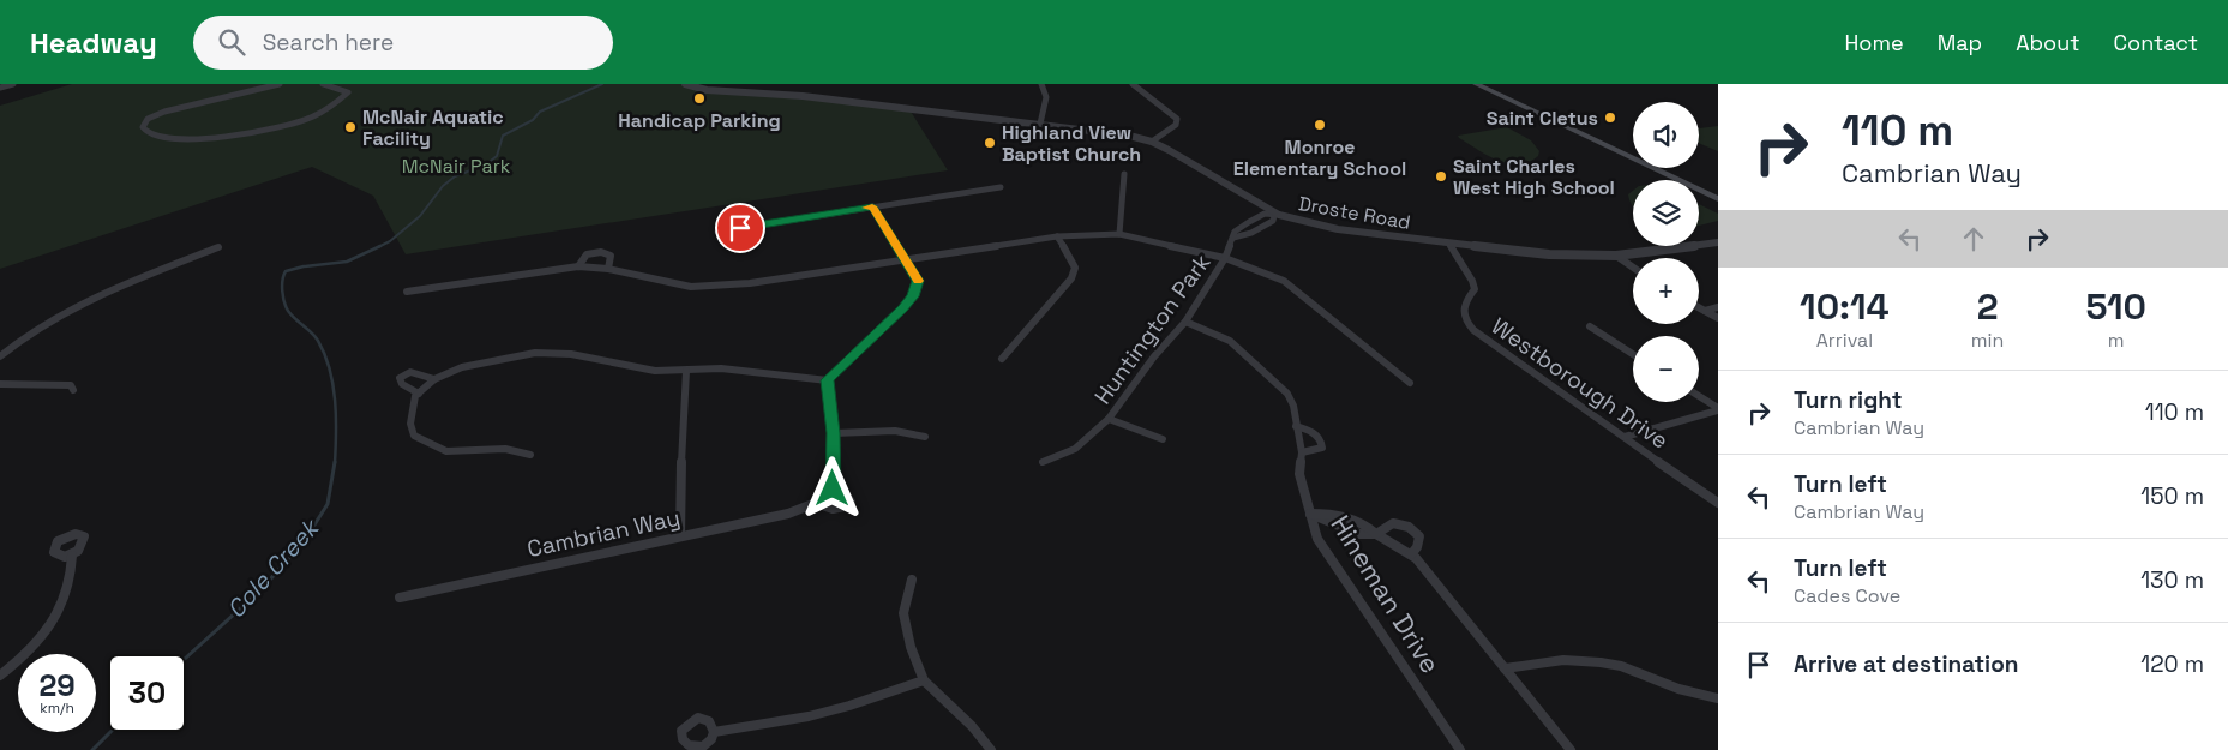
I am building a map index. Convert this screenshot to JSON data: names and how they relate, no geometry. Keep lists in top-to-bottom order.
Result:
{
  "streets": {
    "street": [
      "Droste Road",
      "Huntington Park",
      "Westborough Drive",
      "Cambrian Way",
      "Hineman Drive"
    ]
  },
  "crossings": [
    ["Droste Road", "Huntington Park"],
    ["Droste Road", "Westborough Drive"],
    ["Huntington Park", "Hineman Drive"]
  ],
  "water": ["Cole Creek"],
  "parks": ["McNair Park"],
  "places": [
    "Handicap Parking",
    "Saint Cletus",
    "Monroe Elementary School",
    "McNair Aquatic Facility",
    "Highland View Baptist Church",
    "Saint Charles West High School"
  ],
  "page": {
    "header": "Headway",
    "search": "Search here",
    "nav": [
      "Home",
      "Map",
      "About",
      "Contact"
    ],
    "turn": ["110 m", "Cambrian Way"],
    "map_buttons": ["+", "−"],
    "eta": [
      "10:14",
      "Arrival",
      "2",
      "min",
      "510",
      "m"
    ],
    "list": [
      {
        "name": "Turn right",
        "note": "Cambrian Way",
        "value": "110 m"
      },
      {
        "name": "Turn left",
        "note": "Cambrian Way",
        "value": "150 m"
      },
      {
        "name": "Turn left",
        "note": "Cades Cove",
        "value": "130 m"
      },
      {
        "name": "Arrive at destination",
        "value": "120 m"
      }
    ],
    "speed": "29 km/h",
    "limit": "30"
  }
}
